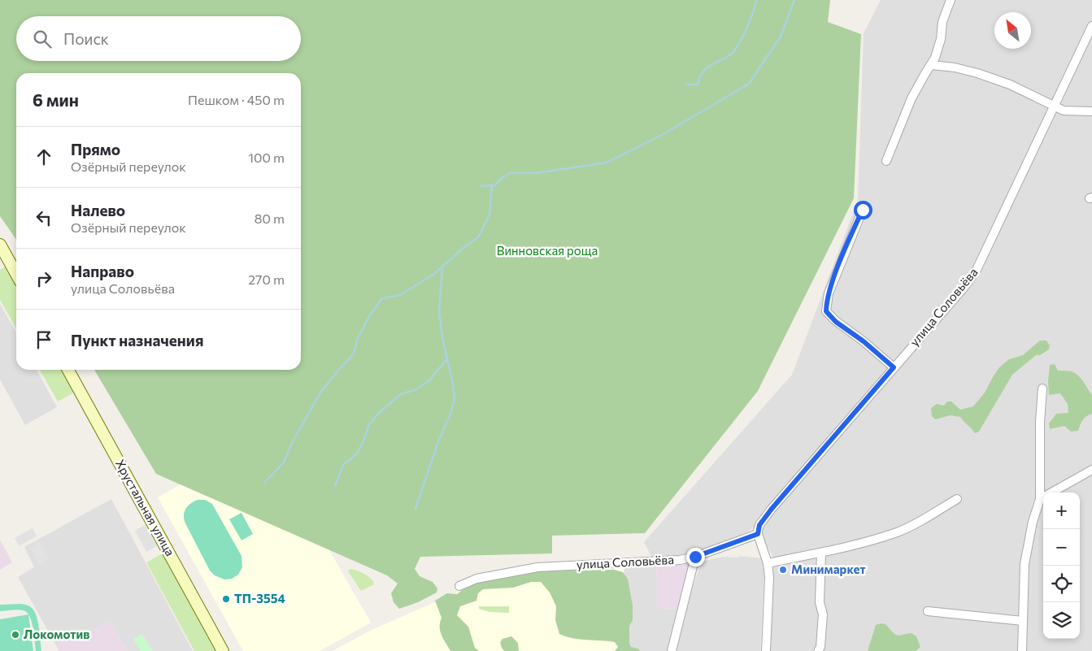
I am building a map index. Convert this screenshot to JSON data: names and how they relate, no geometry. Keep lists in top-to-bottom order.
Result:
{
  "streets": {
    "main road": ["Хрустальная улица"],
    "street": ["улица Соловьёва"]
  },
  "parks": ["Винновская роща"],
  "places": ["Минимаркет", "ТП-3554", "Локомотив"],
  "north": "top left",
  "page": {
    "search": "Поиск",
    "heading": ["6 мин", "Пешком · 450 m"],
    "list": [
      ["Прямо", "Озёрный переулок", "100 m"],
      ["Налево", "Озёрный переулок", "80 m"],
      ["Направо", "улица Соловьёва", "270 m"],
      "Пункт назначения"
    ],
    "map_buttons": ["+", "−"]
  }
}
